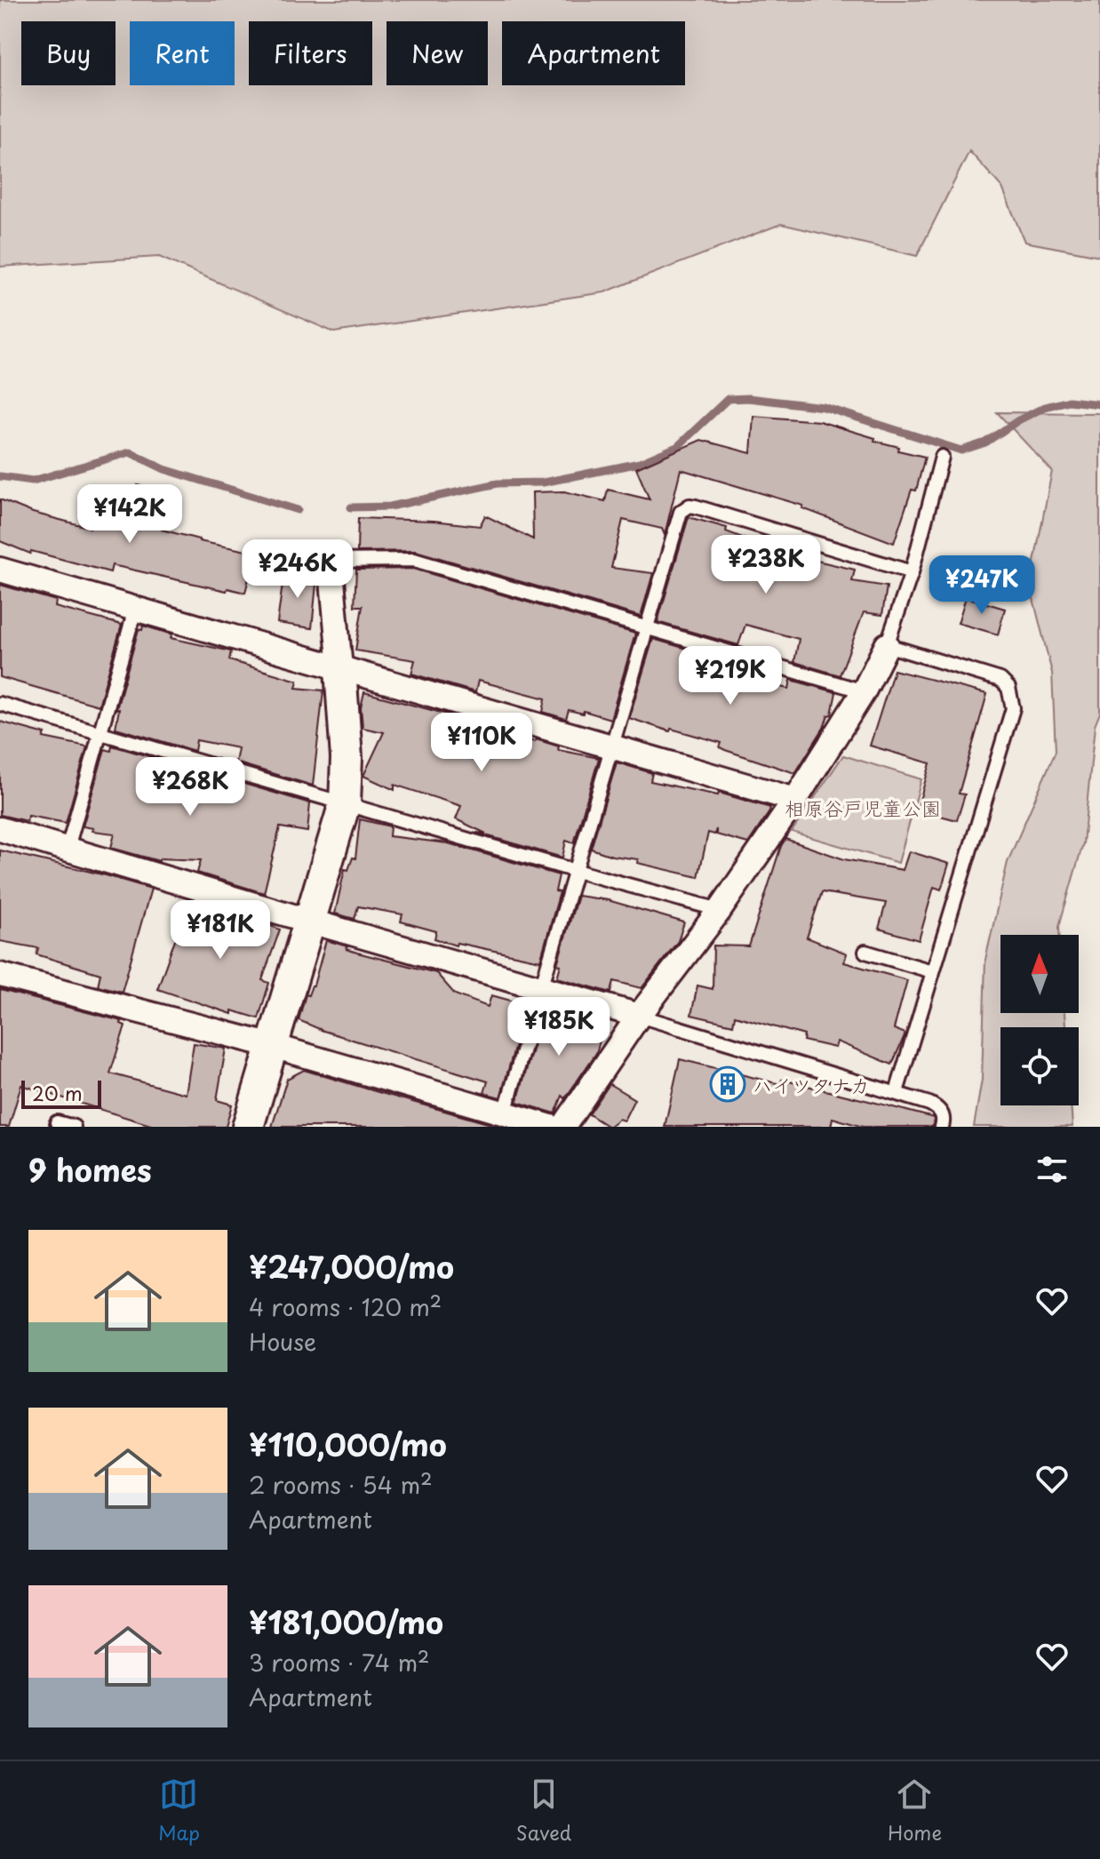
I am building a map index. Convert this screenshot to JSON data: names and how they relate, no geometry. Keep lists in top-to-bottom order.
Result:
{
  "parks": ["相原谷戸児童公園"],
  "places": {
    "building": ["ハイツタナカ"]
  },
  "scale_bar": "20 m",
  "north": "top",
  "page": {
    "chip": [
      "Buy",
      "Rent",
      "Filters",
      "New",
      "Apartment"
    ],
    "price": [
      "¥142K",
      "¥238K",
      "¥246K",
      "¥247K",
      "¥219K",
      "¥110K",
      "¥268K",
      "¥181K",
      "¥185K"
    ],
    "scale": "20 m",
    "heading": "9 homes",
    "list": [
      {
        "name": "¥247,000/mo",
        "note": "4 rooms · 120 m² · House"
      },
      {
        "name": "¥110,000/mo",
        "note": "2 rooms · 54 m² · Apartment"
      },
      {
        "name": "¥181,000/mo",
        "note": "3 rooms · 74 m² · Apartment"
      }
    ],
    "tabs": ["Map", "Saved", "Home"]
  }
}
